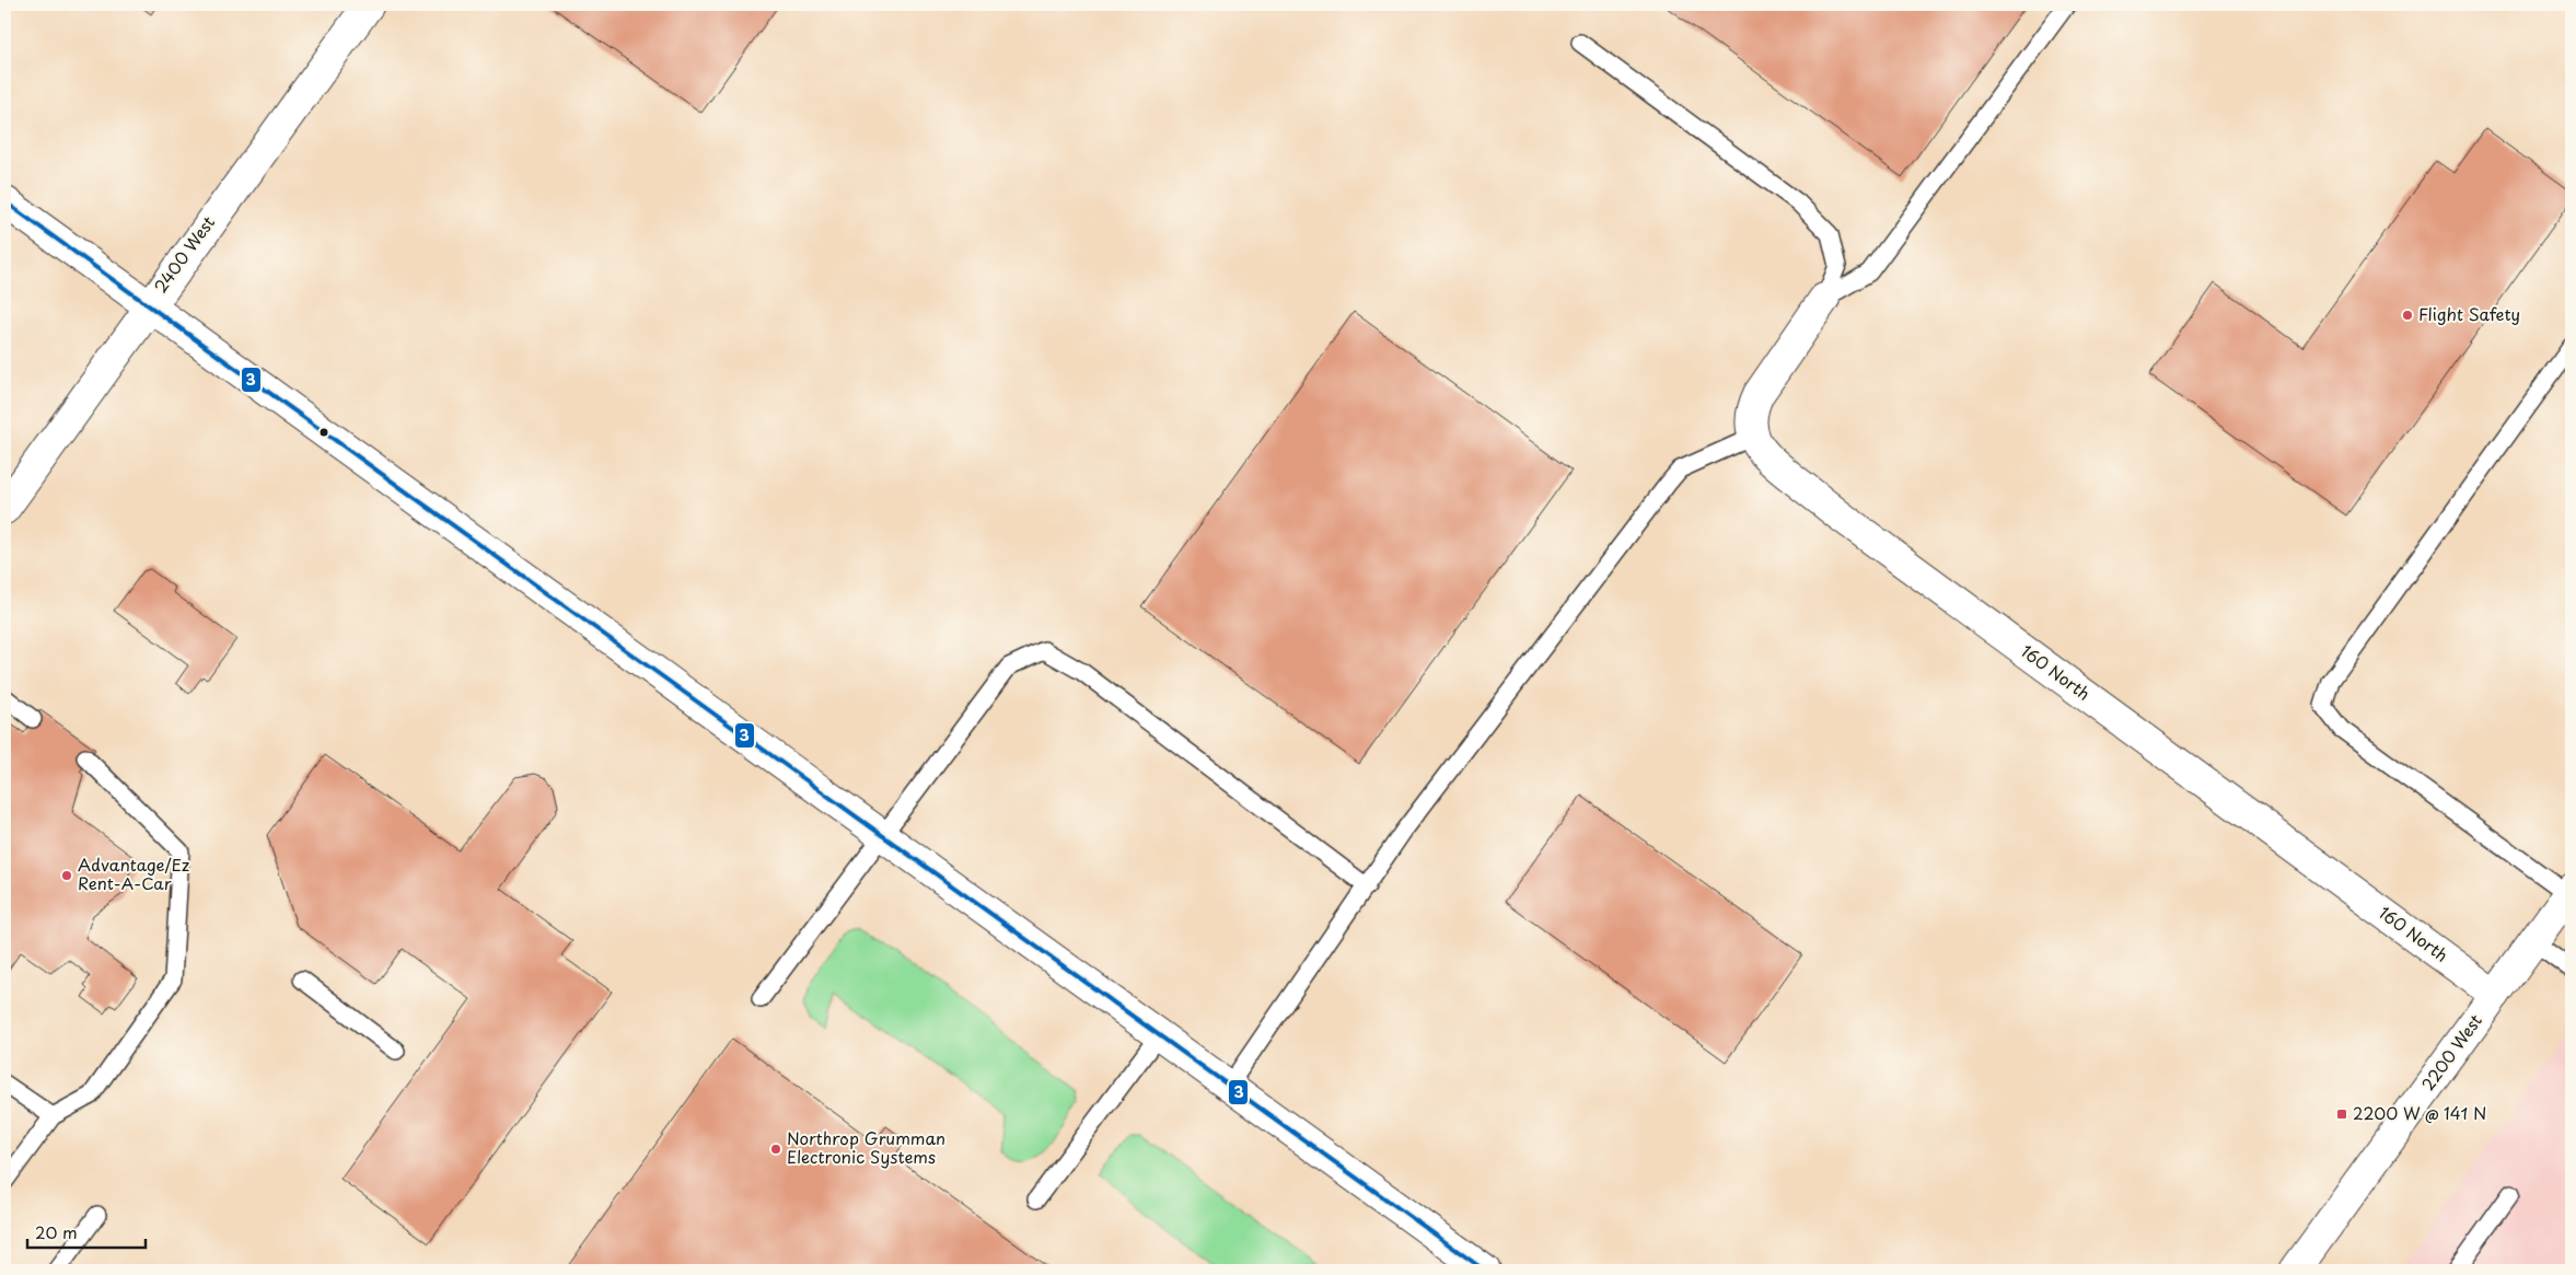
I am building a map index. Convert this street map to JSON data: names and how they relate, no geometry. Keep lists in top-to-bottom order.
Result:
{
  "streets": {
    "street": ["2400 West", "160 North", "2200 West"]
  },
  "crossings": [
    ["160 North", "2200 West"]
  ],
  "places": {
    "other": ["Flight Safety", "Advantage/Ez Rent-A-Car", "Northrop Grumman Electronic Systems"],
    "transit": ["2200 W @ 141 N"]
  },
  "lines": ["transit line 3"],
  "scale_bar": "20 m"
}
